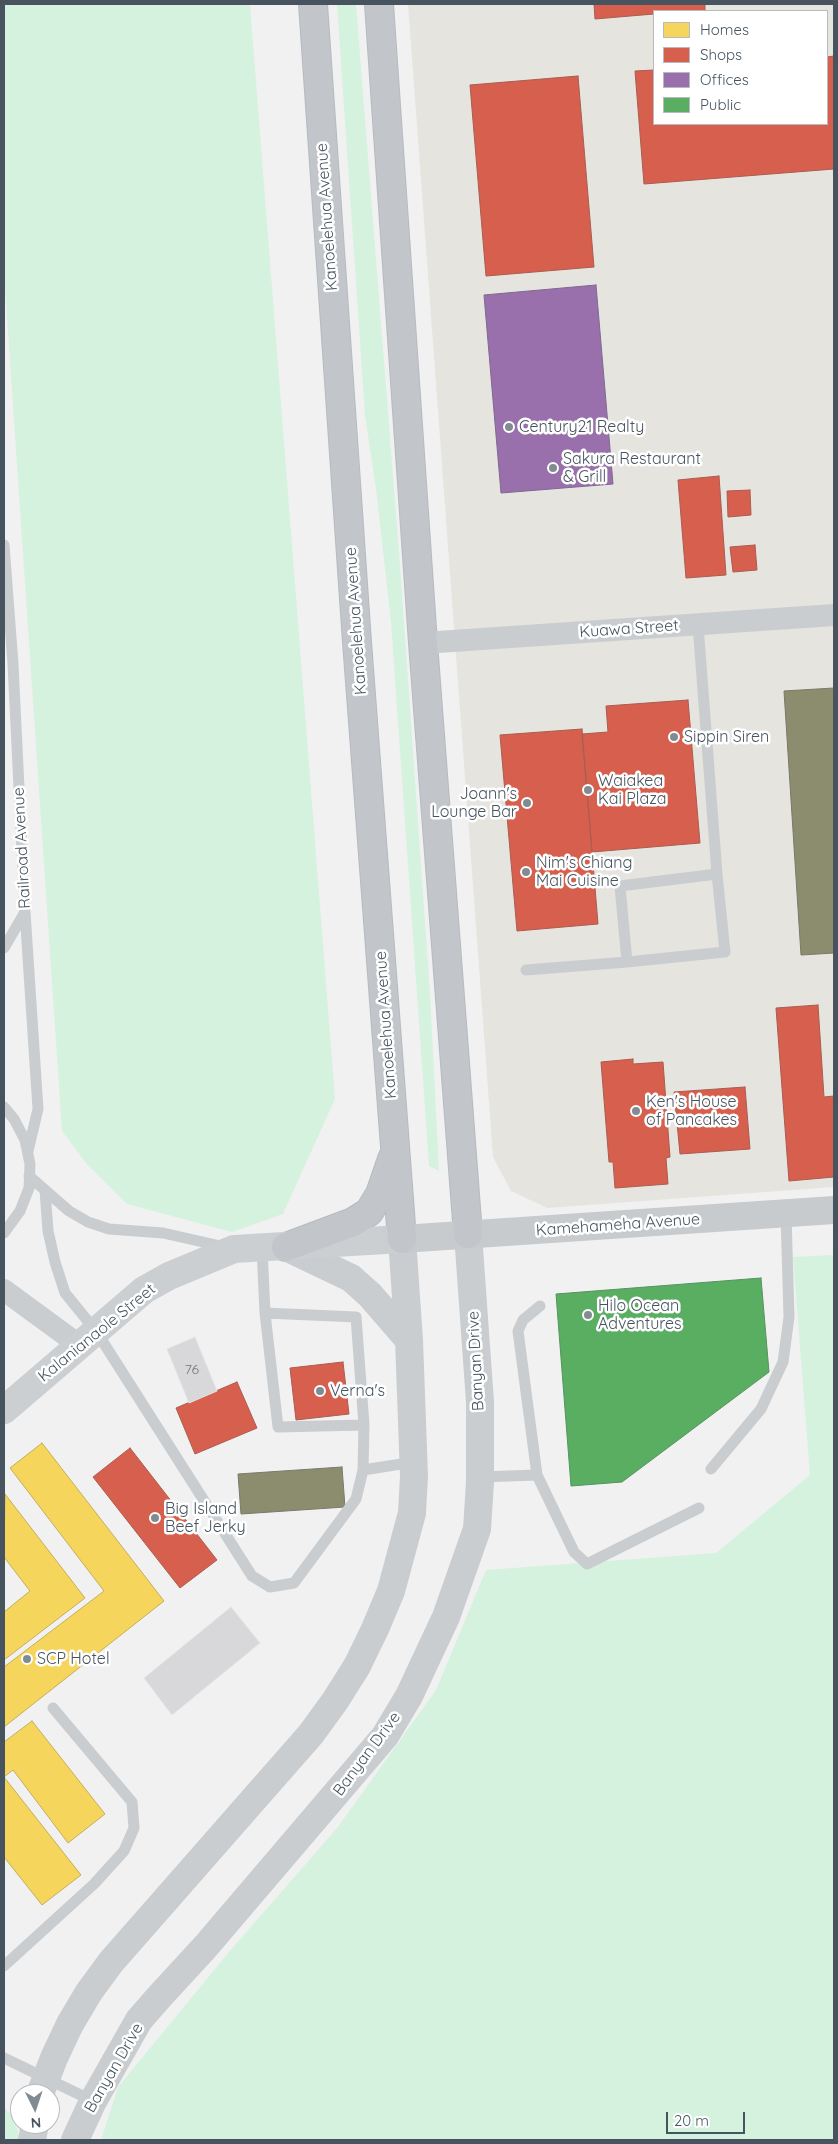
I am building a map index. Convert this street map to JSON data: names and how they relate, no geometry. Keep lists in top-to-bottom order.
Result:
{
  "streets": {
    "highway": ["Kanoelehua Avenue"],
    "main road": ["Kamehameha Avenue", "Kalanianaole Street"],
    "street": ["Kuawa Street", "Banyan Drive"],
    "lane": ["Railroad Avenue"]
  },
  "crossings": [
    ["Kanoelehua Avenue", "Kamehameha Avenue"],
    ["Kanoelehua Avenue", "Kalanianaole Street"],
    ["Kamehameha Avenue", "Kalanianaole Street"],
    ["Kamehameha Avenue", "Banyan Drive"]
  ],
  "places": [
    "Century21 Realty",
    "Sakura Restaurant & Grill",
    "Sippin Siren",
    "Waiakea Kai Plaza",
    "Joann's Lounge Bar",
    "Nim's Chiang Mai Cuisine",
    "Ken's House of Pancakes",
    "Hilo Ocean Adventures",
    "Verna's",
    "Big Island Beef Jerky",
    "SCP Hotel"
  ],
  "house_numbers": ["76"],
  "legend": [
    "Homes",
    "Shops",
    "Offices",
    "Public"
  ],
  "scale_bar": "20 m",
  "north": "bottom"
}
